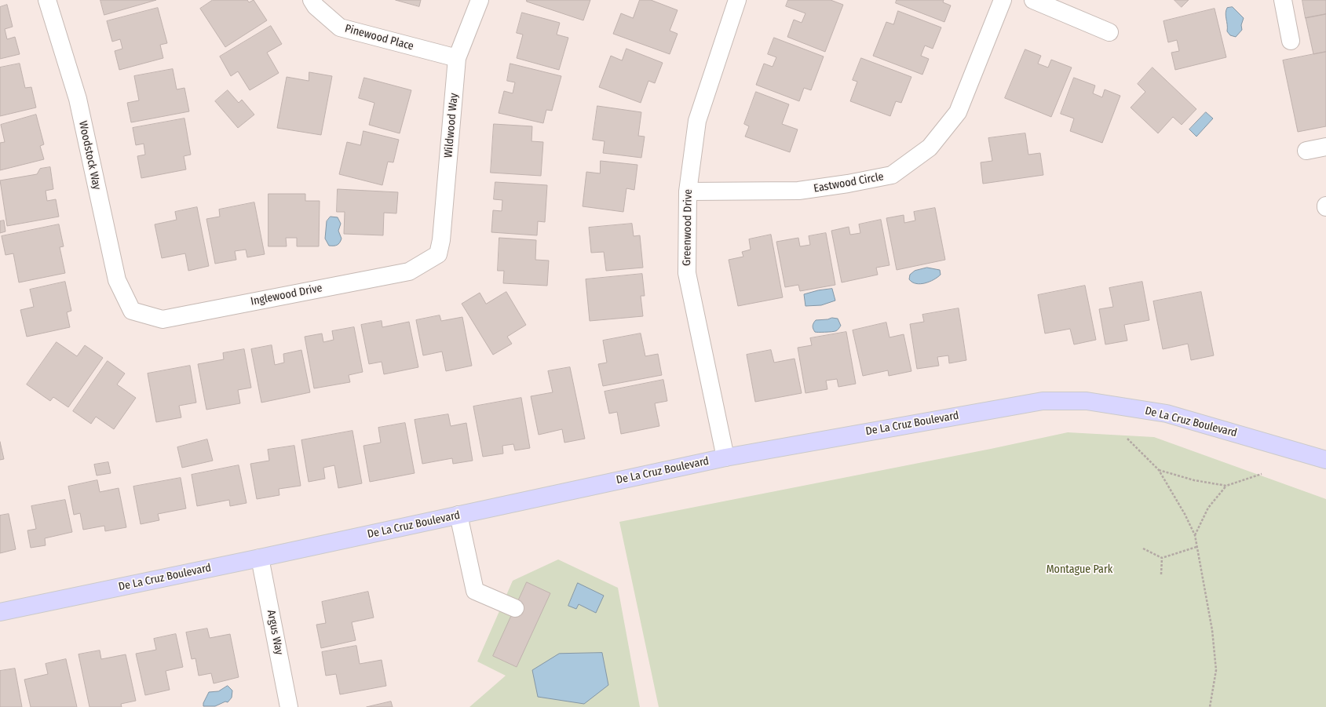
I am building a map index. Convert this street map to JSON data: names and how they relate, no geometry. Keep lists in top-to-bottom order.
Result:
{
  "streets": {
    "main road": ["De La Cruz Boulevard"],
    "street": [
      "Pinewood Place",
      "Wildwood Way",
      "Woodstock Way",
      "Eastwood Circle",
      "Greenwood Drive",
      "Inglewood Drive",
      "Argus Way"
    ]
  },
  "crossings": [
    ["Pinewood Place", "Wildwood Way"],
    ["Wildwood Way", "Inglewood Drive"],
    ["Woodstock Way", "Inglewood Drive"],
    ["Eastwood Circle", "Greenwood Drive"],
    ["Greenwood Drive", "De La Cruz Boulevard"],
    ["De La Cruz Boulevard", "Argus Way"]
  ],
  "parks": ["Montague Park"]
}
